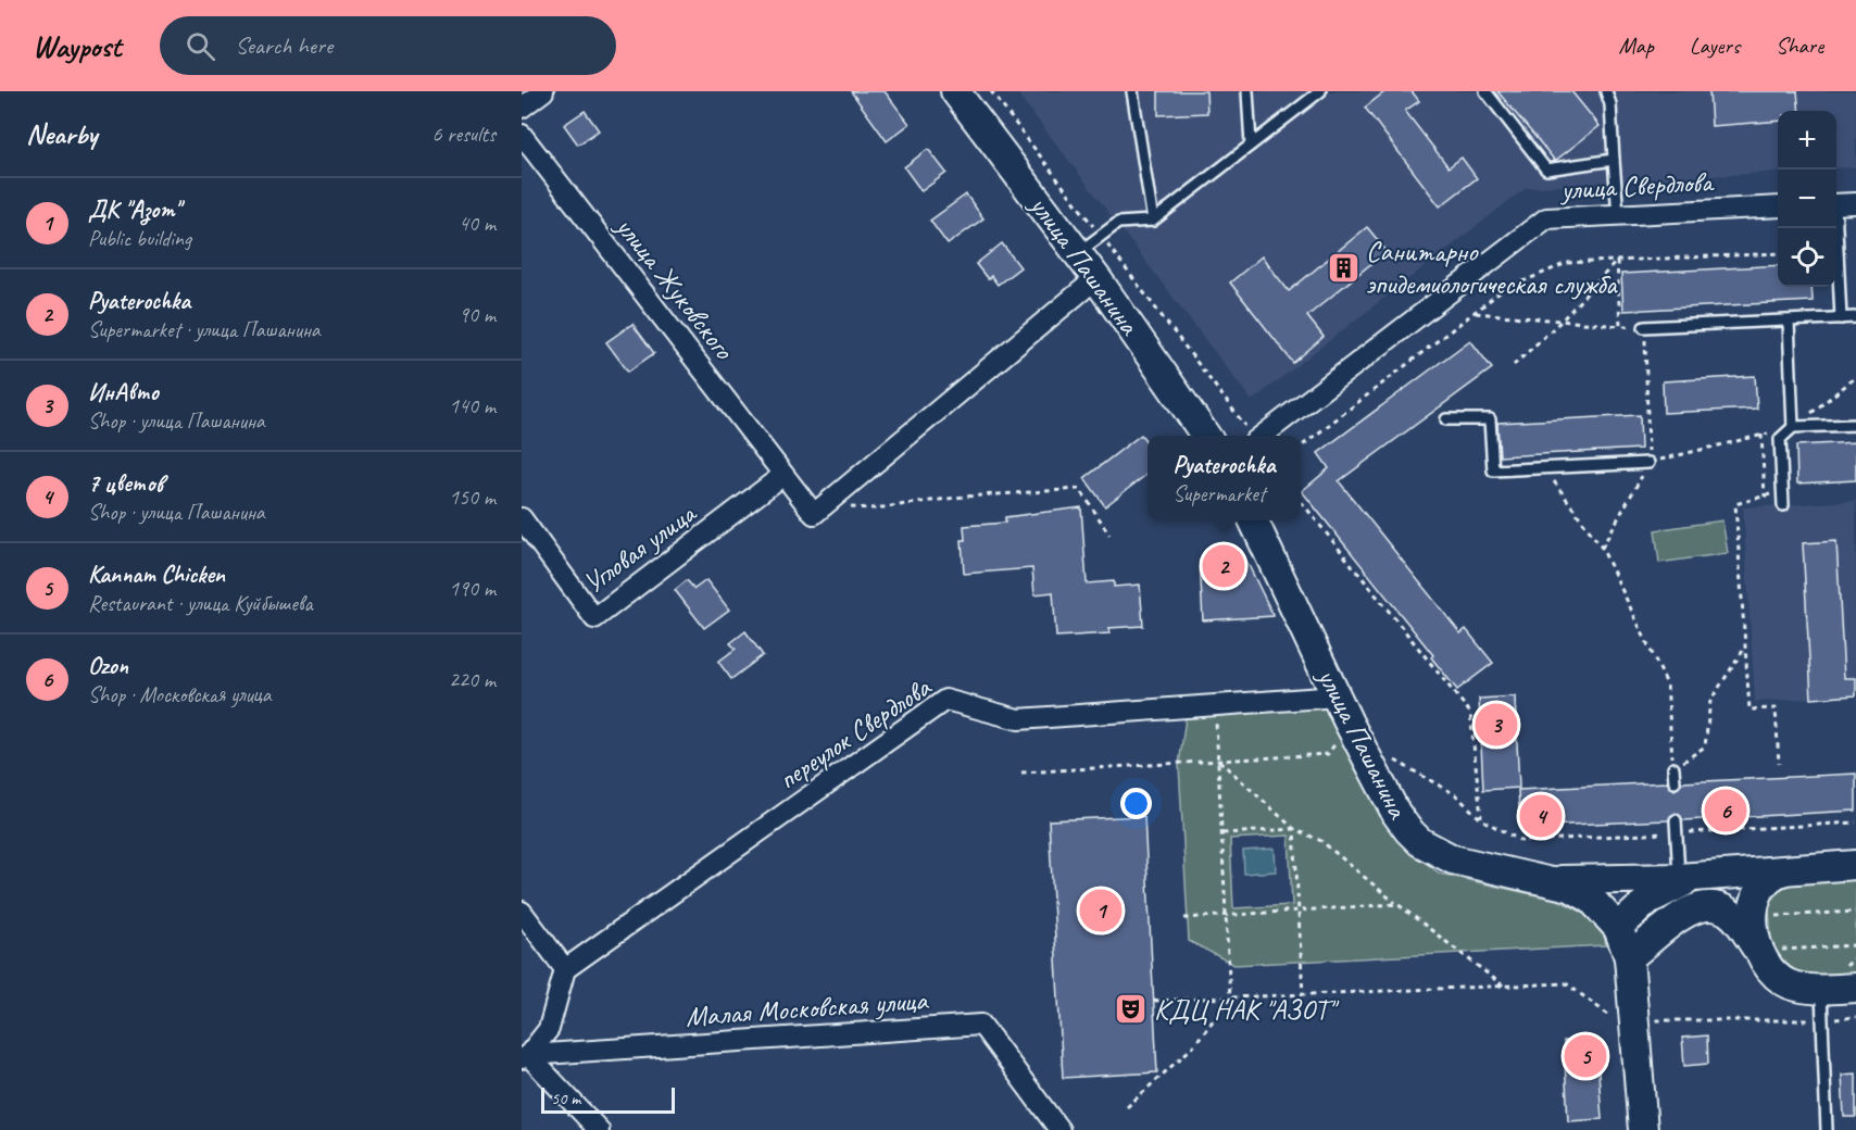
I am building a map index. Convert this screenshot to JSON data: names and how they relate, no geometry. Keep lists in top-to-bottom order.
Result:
{
  "streets": {
    "main road": ["улица Пашанина"],
    "street": [
      "улица Свердлова",
      "улица Жуковского",
      "Угловая улица",
      "переулок Свердлова",
      "Малая Московская улица"
    ]
  },
  "crossings": [
    ["улица Пашанина", "переулок Свердлова"],
    ["улица Жуковского", "Угловая улица"]
  ],
  "places": {
    "building": ["Санитарно эпидемиологическая служба"],
    "theatre": ["КДЦ НАК \"АЗОТ\""]
  },
  "scale_bar": "50 m",
  "page": {
    "header": "Waypost",
    "search": "Search here",
    "nav": ["Map", "Layers", "Share"],
    "heading": ["Nearby", "6 results"],
    "map_buttons": ["+", "−"],
    "list": [
      {
        "mark": "1",
        "name": "ДК \"Азот\"",
        "note": "Public building",
        "value": "40 m"
      },
      {
        "mark": "2",
        "name": "Pyaterochka",
        "note": "Supermarket · улица Пашанина",
        "value": "90 m"
      },
      {
        "mark": "3",
        "name": "ИнАвто",
        "note": "Shop · улица Пашанина",
        "value": "140 m"
      },
      {
        "mark": "4",
        "name": "7 цветов",
        "note": "Shop · улица Пашанина",
        "value": "150 m"
      },
      {
        "mark": "5",
        "name": "Kannam Chicken",
        "note": "Restaurant · улица Куйбышева",
        "value": "190 m"
      },
      {
        "mark": "6",
        "name": "Ozon",
        "note": "Shop · Московская улица",
        "value": "220 m"
      }
    ],
    "popup": ["Pyaterochka", "Supermarket"],
    "pins": [
      "2",
      "3",
      "6",
      "4",
      "1",
      "5"
    ],
    "scale": "50 m"
  }
}
